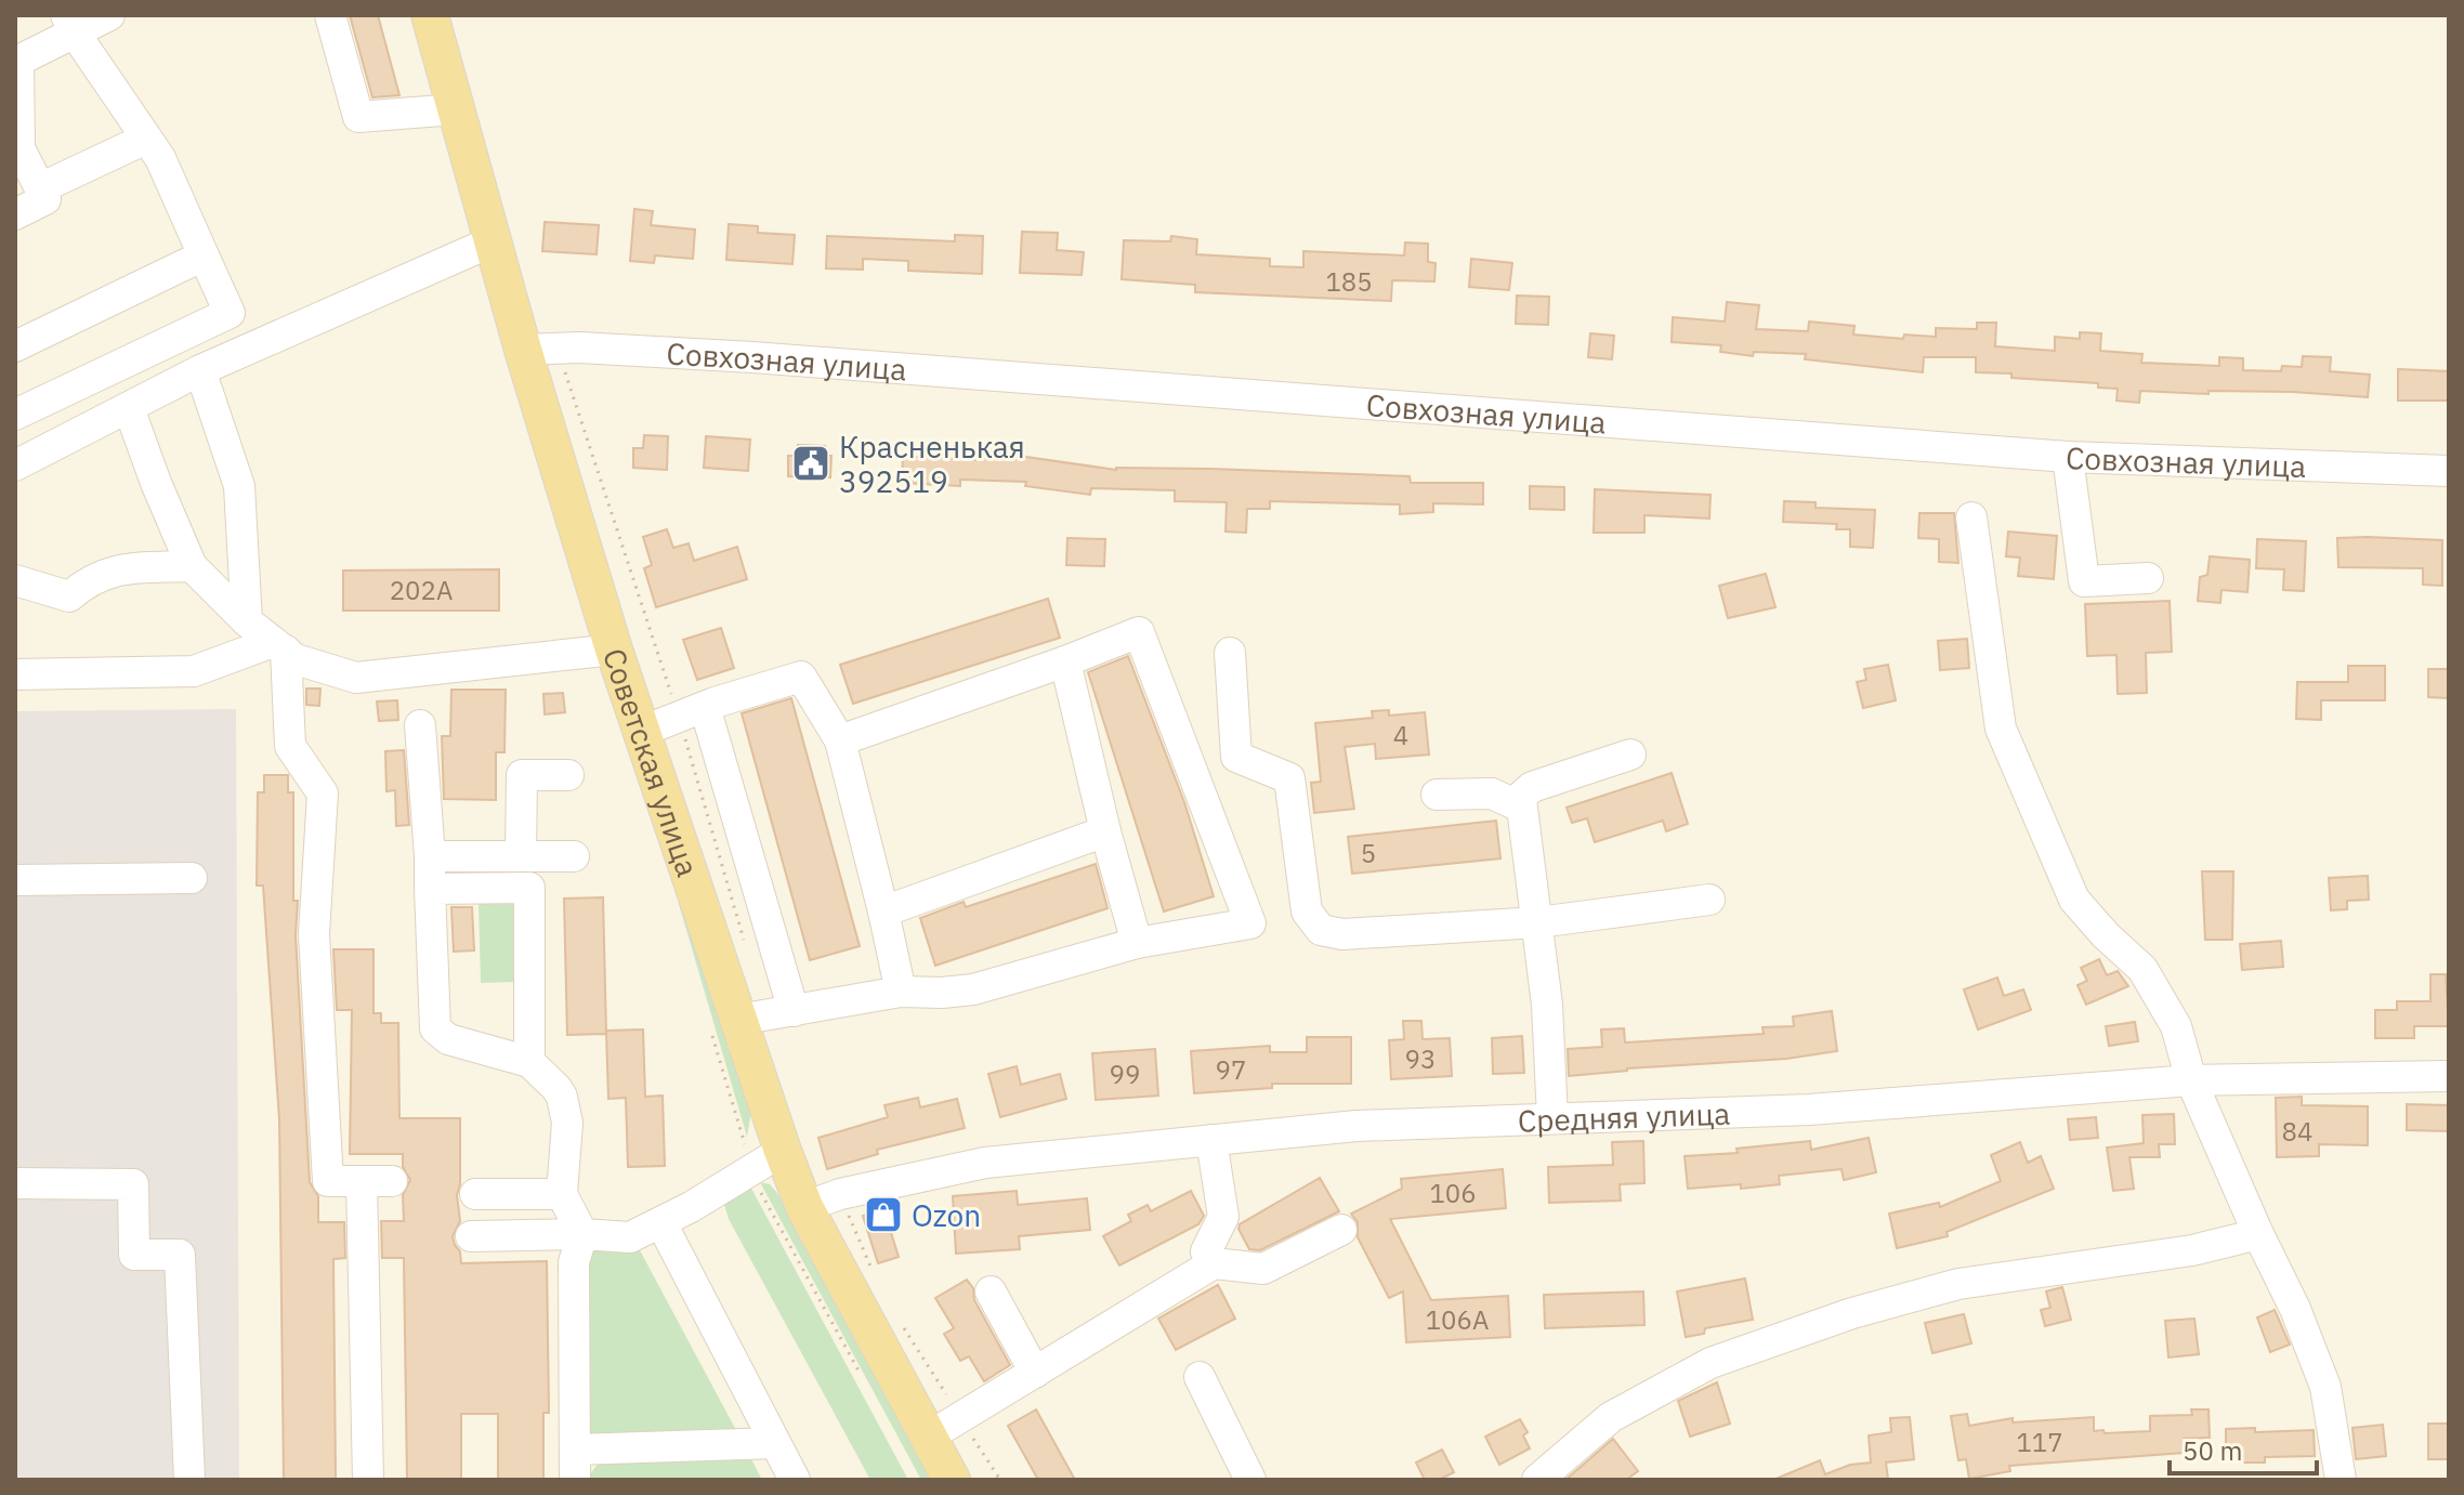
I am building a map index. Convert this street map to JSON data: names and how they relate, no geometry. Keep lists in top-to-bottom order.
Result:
{
  "streets": {
    "main road": ["Советская улица"],
    "street": ["Совхозная улица", "Средняя улица"]
  },
  "crossings": [
    ["Совхозная улица", "Советская улица"],
    ["Советская улица", "Средняя улица"]
  ],
  "places": {
    "public building": ["Красненькая 392519"],
    "shop": ["Ozon"]
  },
  "house_numbers": [
    "185",
    "202А",
    "4",
    "5",
    "93",
    "97",
    "99",
    "84",
    "106",
    "106А",
    "117"
  ],
  "scale_bar": "50 m"
}
